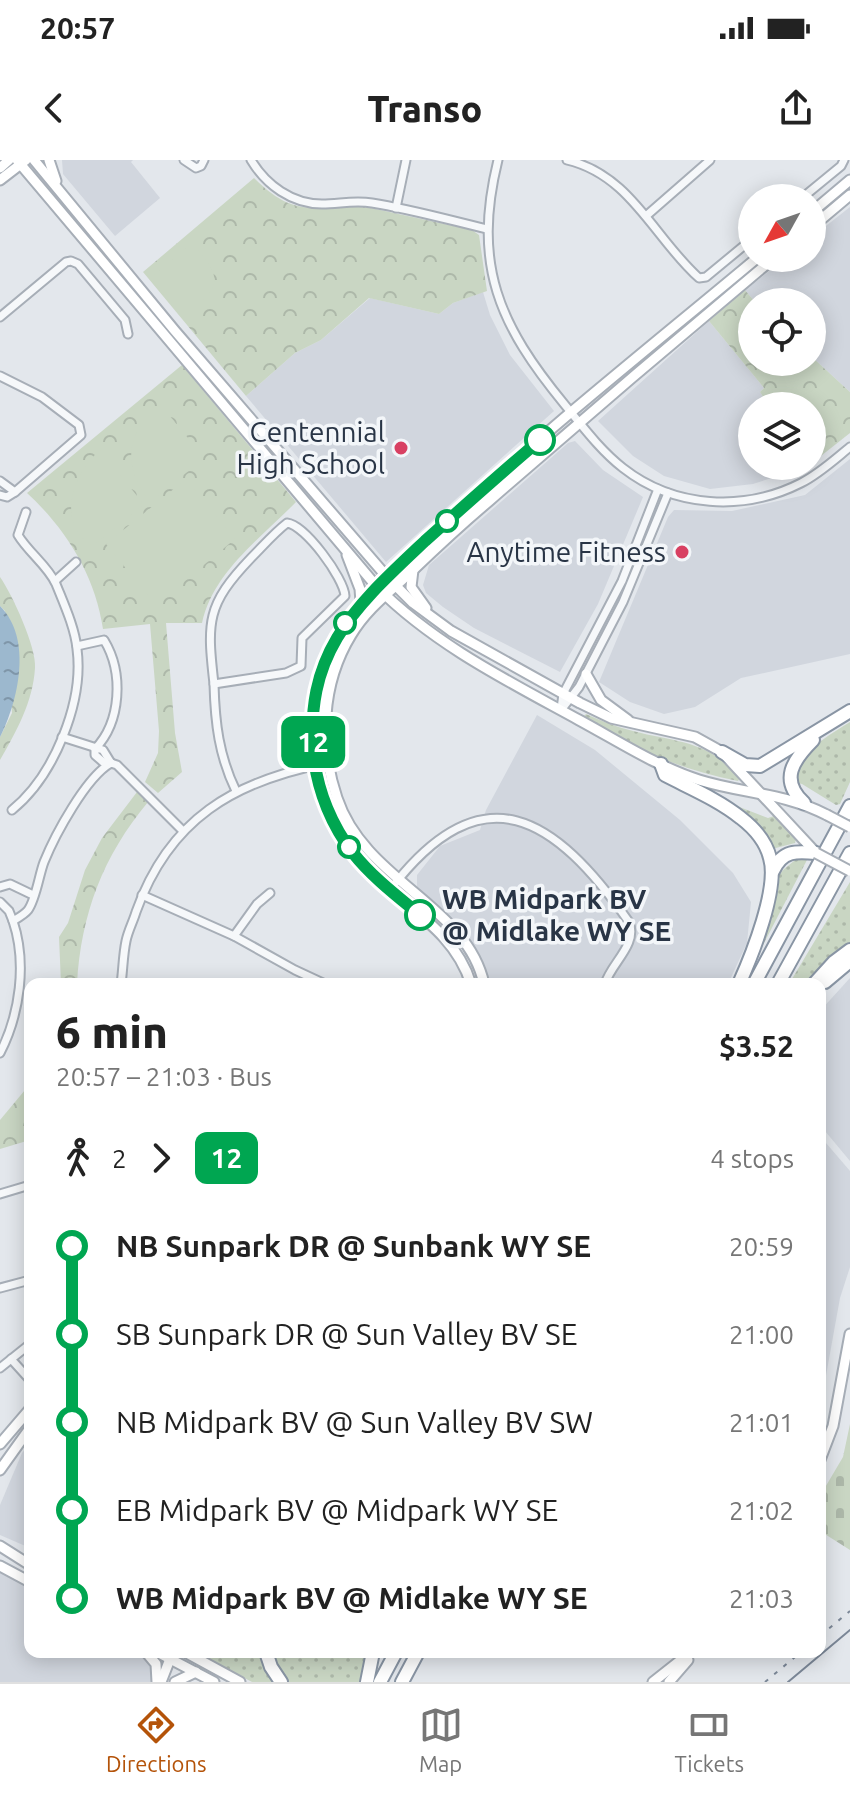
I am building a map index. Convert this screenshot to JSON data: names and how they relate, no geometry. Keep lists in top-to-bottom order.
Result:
{
  "places": ["Centennial High School", "Anytime Fitness", "WB Midpark BV @ Midlake WY SE"],
  "lines": ["bus line 12"],
  "north": "bottom left",
  "page": {
    "status": "20:57",
    "header": "Transo",
    "on_map": "12",
    "heading": ["6 min", "20:57 – 21:03 · Bus", "$3.52"],
    "legs": ["2", "12", "4 stops"],
    "list": [
      {
        "name": "NB Sunpark DR @ Sunbank WY SE",
        "value": "20:59"
      },
      {
        "name": "SB Sunpark DR @ Sun Valley BV SE",
        "value": "21:00"
      },
      {
        "name": "NB Midpark BV @ Sun Valley BV SW",
        "value": "21:01"
      },
      {
        "name": "EB Midpark BV @ Midpark WY SE",
        "value": "21:02"
      },
      {
        "name": "WB Midpark BV @ Midlake WY SE",
        "value": "21:03"
      }
    ],
    "tabs": ["Directions", "Map", "Tickets"]
  }
}
